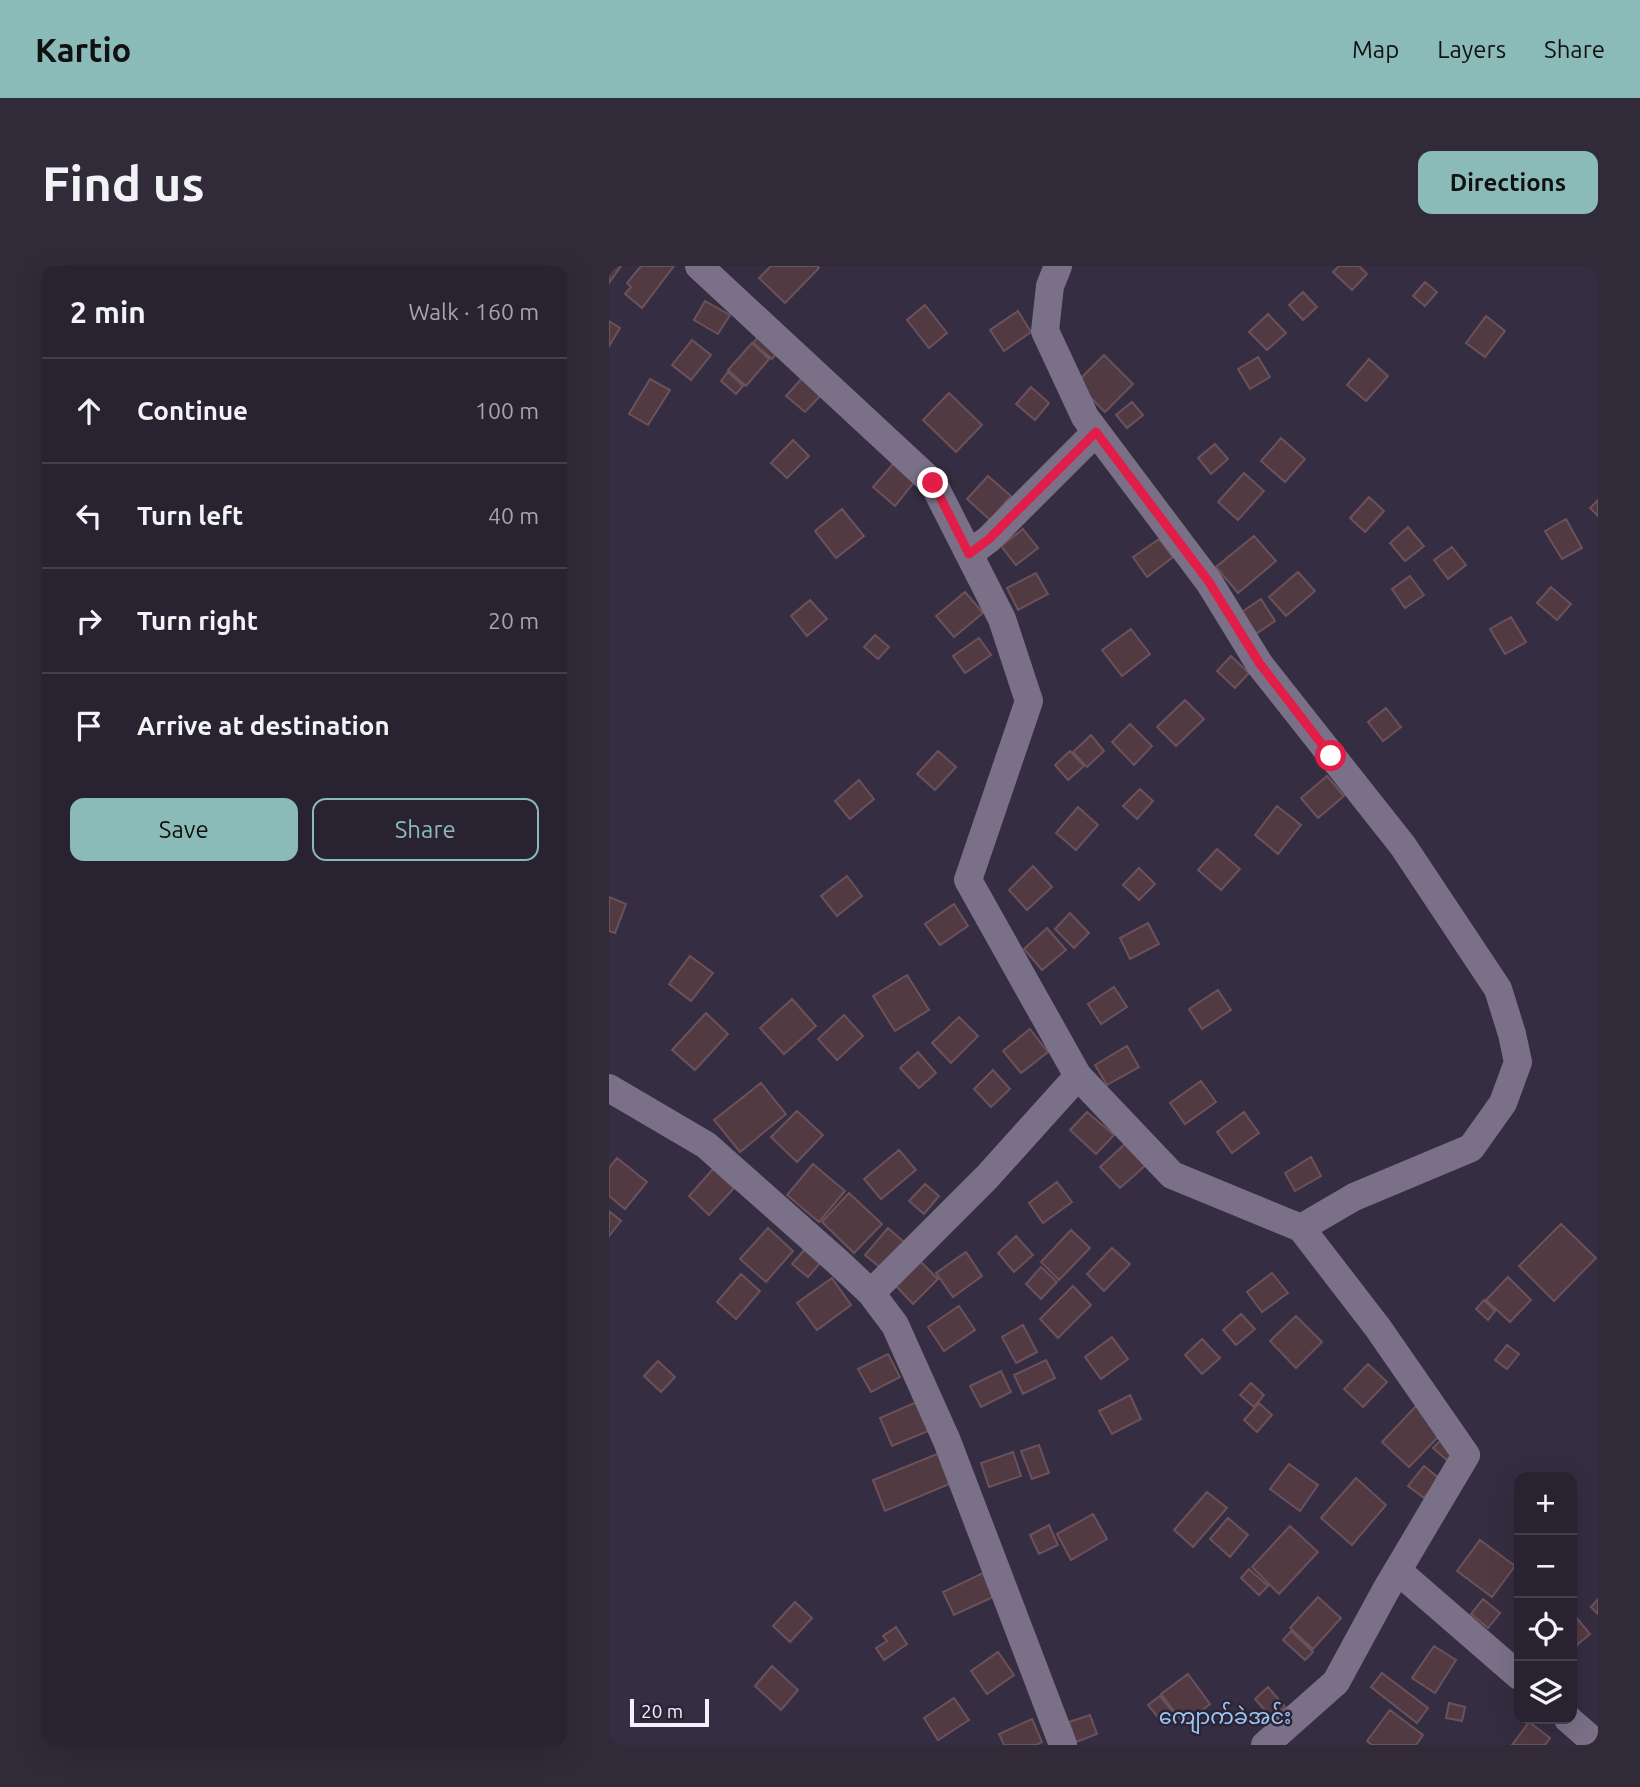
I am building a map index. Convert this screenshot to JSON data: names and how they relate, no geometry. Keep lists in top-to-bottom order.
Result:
{
  "districts": ["ကျောက်ခဲအင်း"],
  "scale_bar": "20 m",
  "page": {
    "header": "Kartio",
    "nav": ["Map", "Layers", "Share"],
    "buttons": [
      "Directions",
      ["Save", "Share"]
    ],
    "title": "Find us",
    "heading": ["2 min", "Walk · 160 m"],
    "list": [
      ["Continue", "100 m"],
      ["Turn left", "40 m"],
      ["Turn right", "20 m"],
      "Arrive at destination"
    ],
    "map_buttons": ["+", "−"],
    "scale": "20 m"
  }
}
